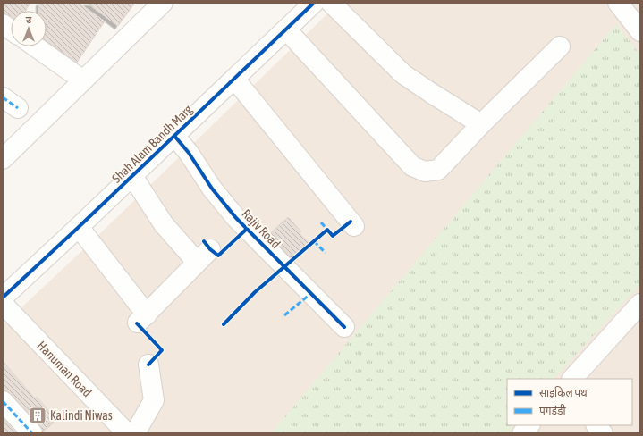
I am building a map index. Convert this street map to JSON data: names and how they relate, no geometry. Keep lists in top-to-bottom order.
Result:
{
  "streets": {
    "street": ["Shah Alam Bandh Marg", "Rajiv Road", "Hanuman Road"]
  },
  "crossings": [
    ["Shah Alam Bandh Marg", "Rajiv Road"]
  ],
  "places": {
    "building": ["Kalindi Niwas"]
  },
  "legend": ["साइकिल पथ", "पगडंडी"],
  "north": "top"
}
